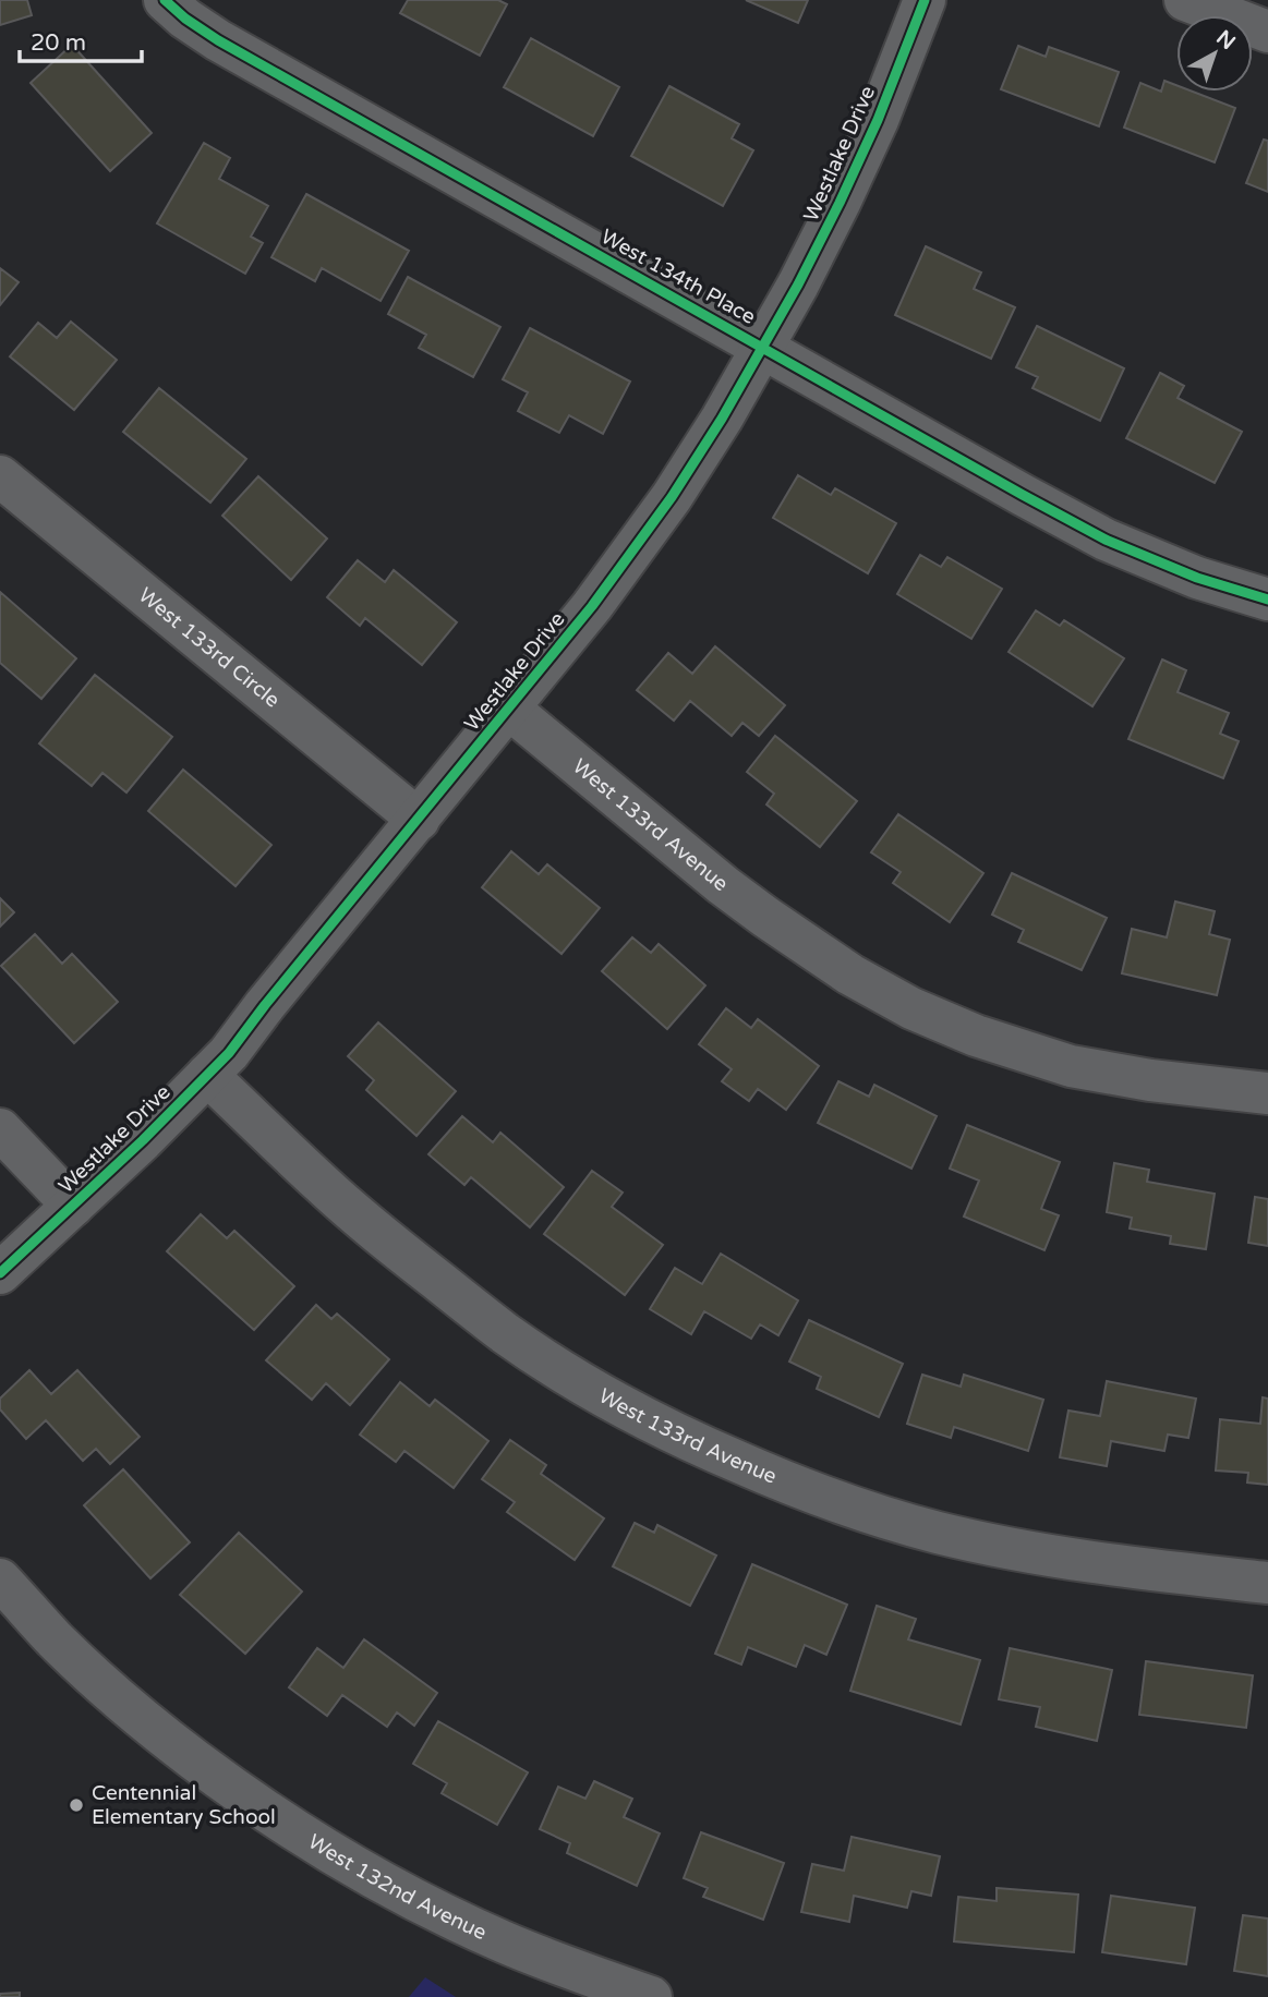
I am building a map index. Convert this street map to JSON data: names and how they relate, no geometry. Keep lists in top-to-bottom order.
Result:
{
  "streets": {
    "street": [
      "Westlake Drive",
      "West 134th Place",
      "West 133rd Circle",
      "West 133rd Avenue",
      "West 132nd Avenue"
    ]
  },
  "crossings": [
    ["Westlake Drive", "West 134th Place"],
    ["Westlake Drive", "West 133rd Circle"],
    ["Westlake Drive", "West 133rd Avenue"]
  ],
  "places": ["Centennial Elementary School"],
  "scale_bar": "20 m",
  "north": "top right"
}
